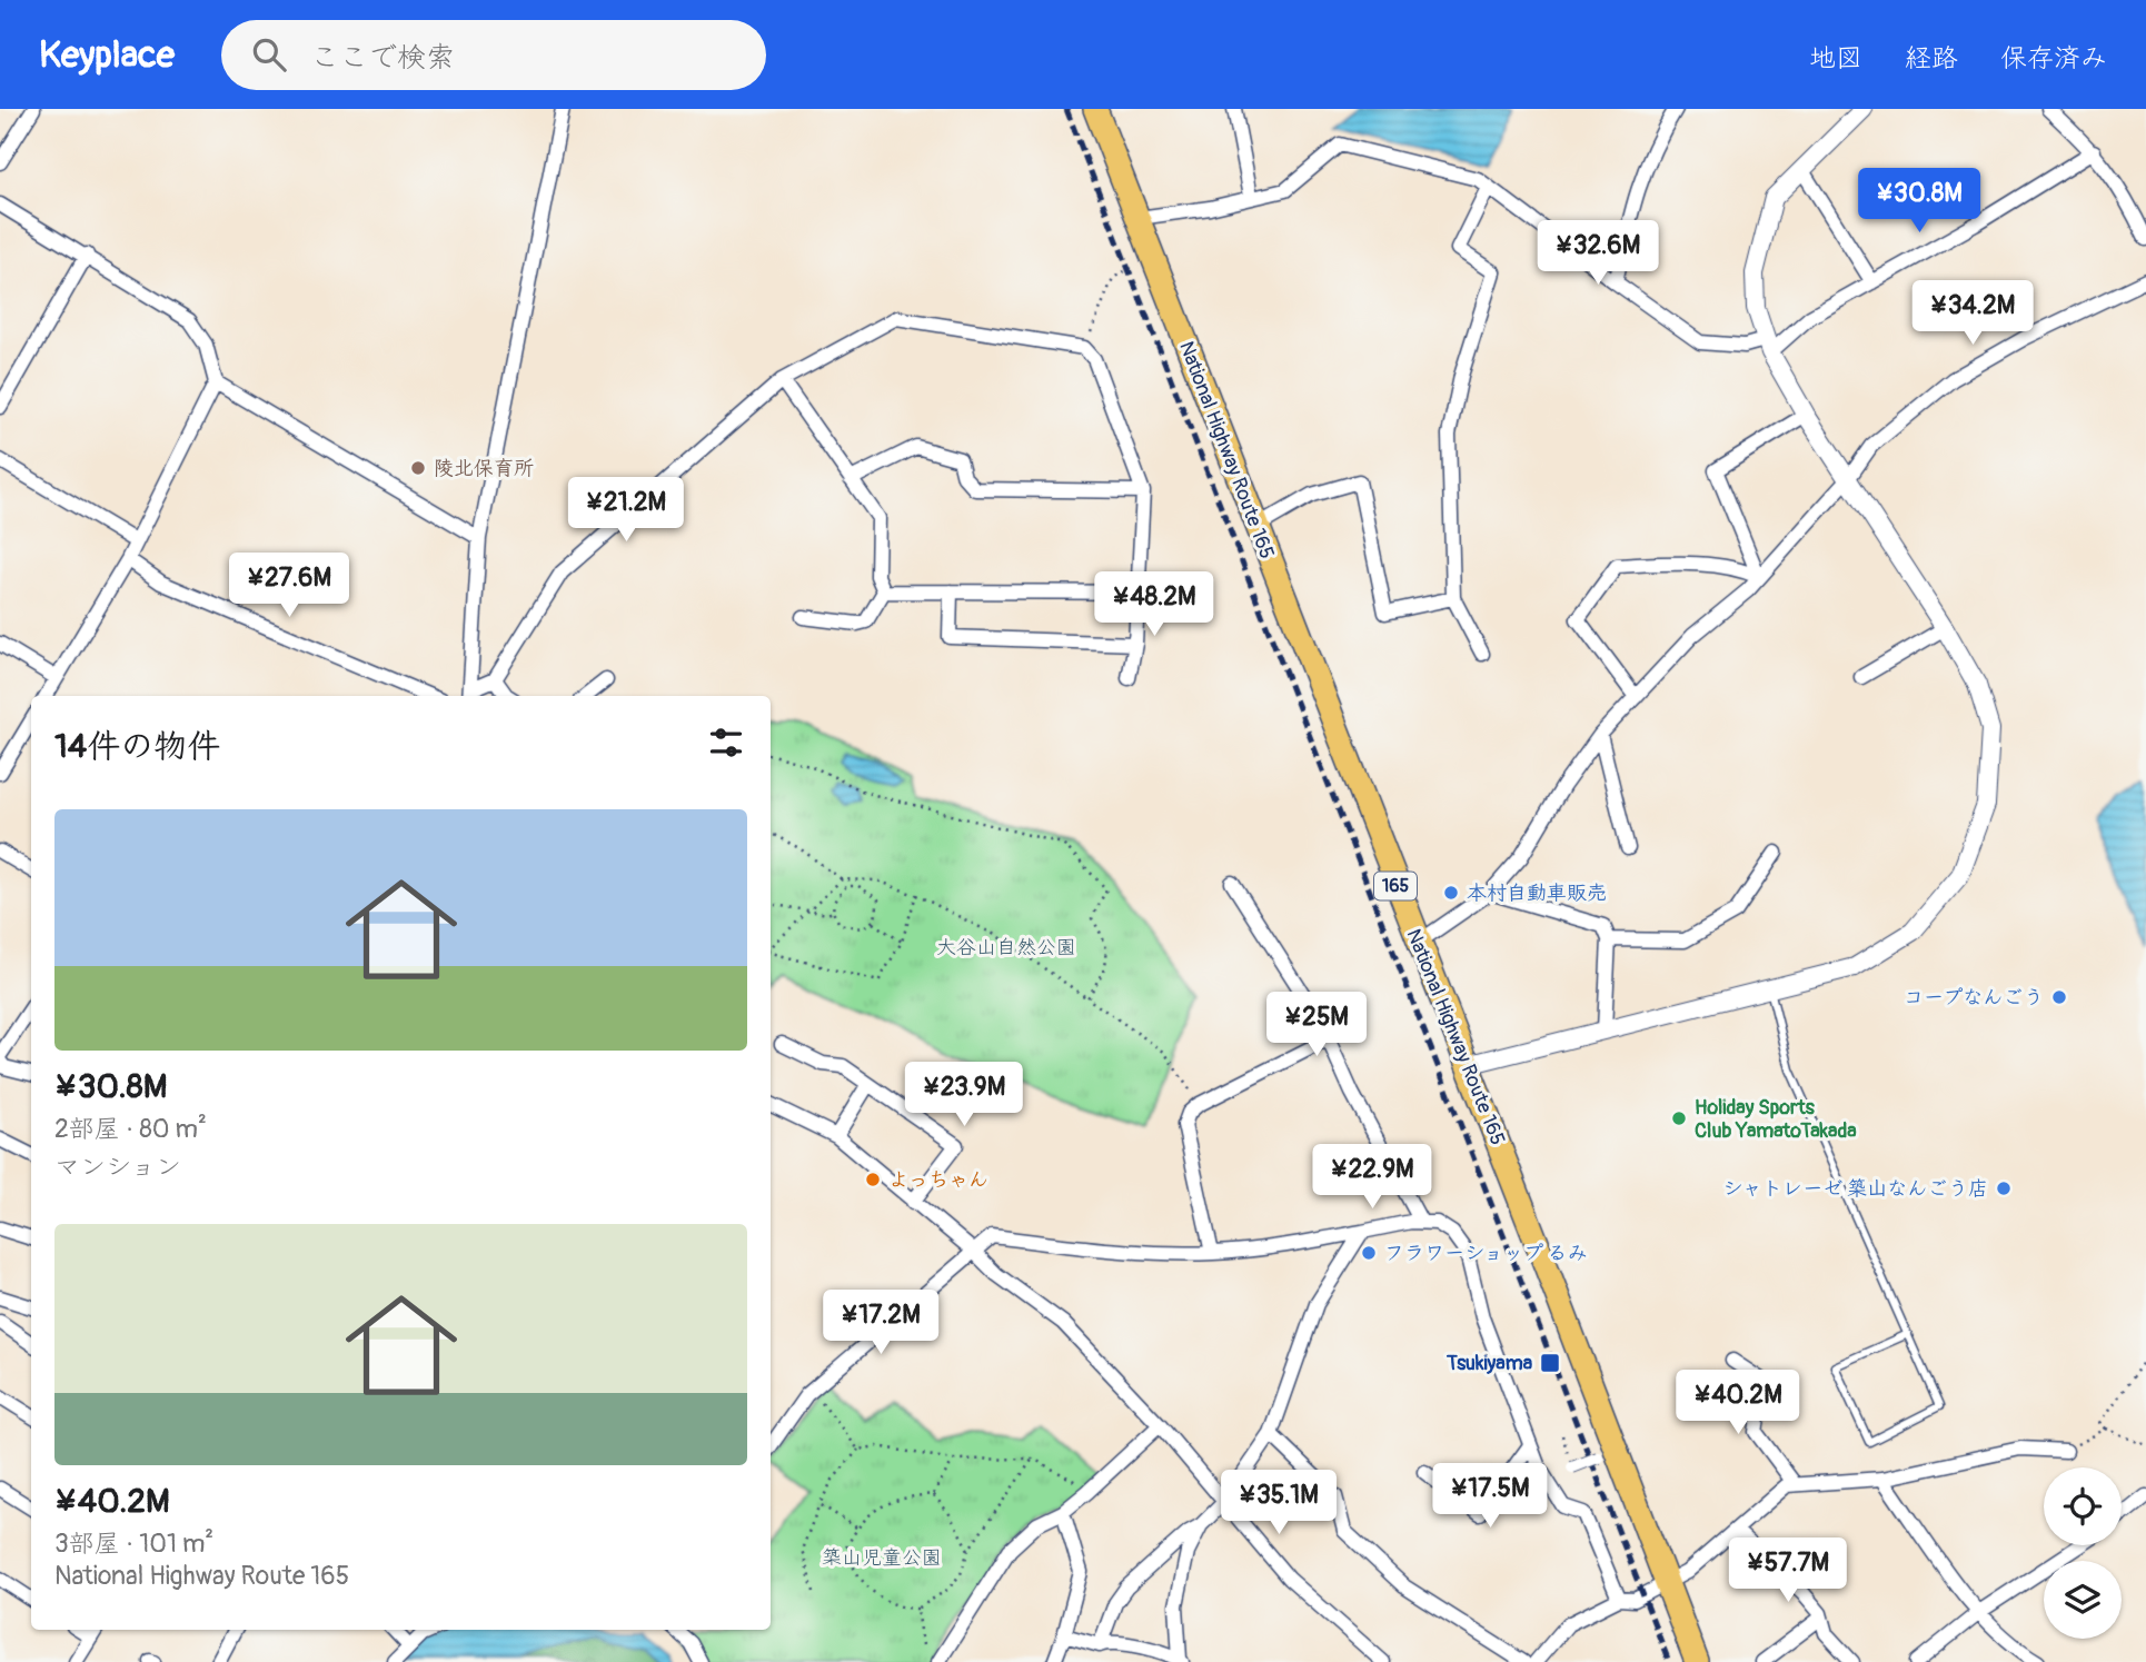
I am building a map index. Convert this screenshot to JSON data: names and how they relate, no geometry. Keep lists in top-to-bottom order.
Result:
{
  "streets": {
    "highway": ["National Highway Route 165", "165"]
  },
  "parks": ["大谷山自然公園", "築山児童公園"],
  "places": {
    "other": [
      "陵北保育所",
      "本村自動車販売",
      "コープなんごう",
      "Holiday Sports Club YamatoTakada",
      "よっちゃん",
      "シャトレーゼ 築山なんごう店",
      "フラワーショップ るみ"
    ],
    "transit": ["Tsukiyama"]
  },
  "page": {
    "header": "Keyplace",
    "search": "ここで検索",
    "nav": ["地図", "経路", "保存済み"],
    "price": [
      "¥30.8M",
      "¥32.6M",
      "¥34.2M",
      "¥21.2M",
      "¥27.6M",
      "¥48.2M",
      "¥25M",
      "¥23.9M",
      "¥22.9M",
      "¥17.2M",
      "¥40.2M",
      "¥17.5M",
      "¥35.1M",
      "¥57.7M"
    ],
    "heading": "14件の物件",
    "list": [
      {
        "name": "¥30.8M",
        "note": "2部屋 · 80 m² · マンション"
      },
      {
        "name": "¥40.2M",
        "note": "3部屋 · 101 m² · National Highway Route 165"
      }
    ]
  }
}
